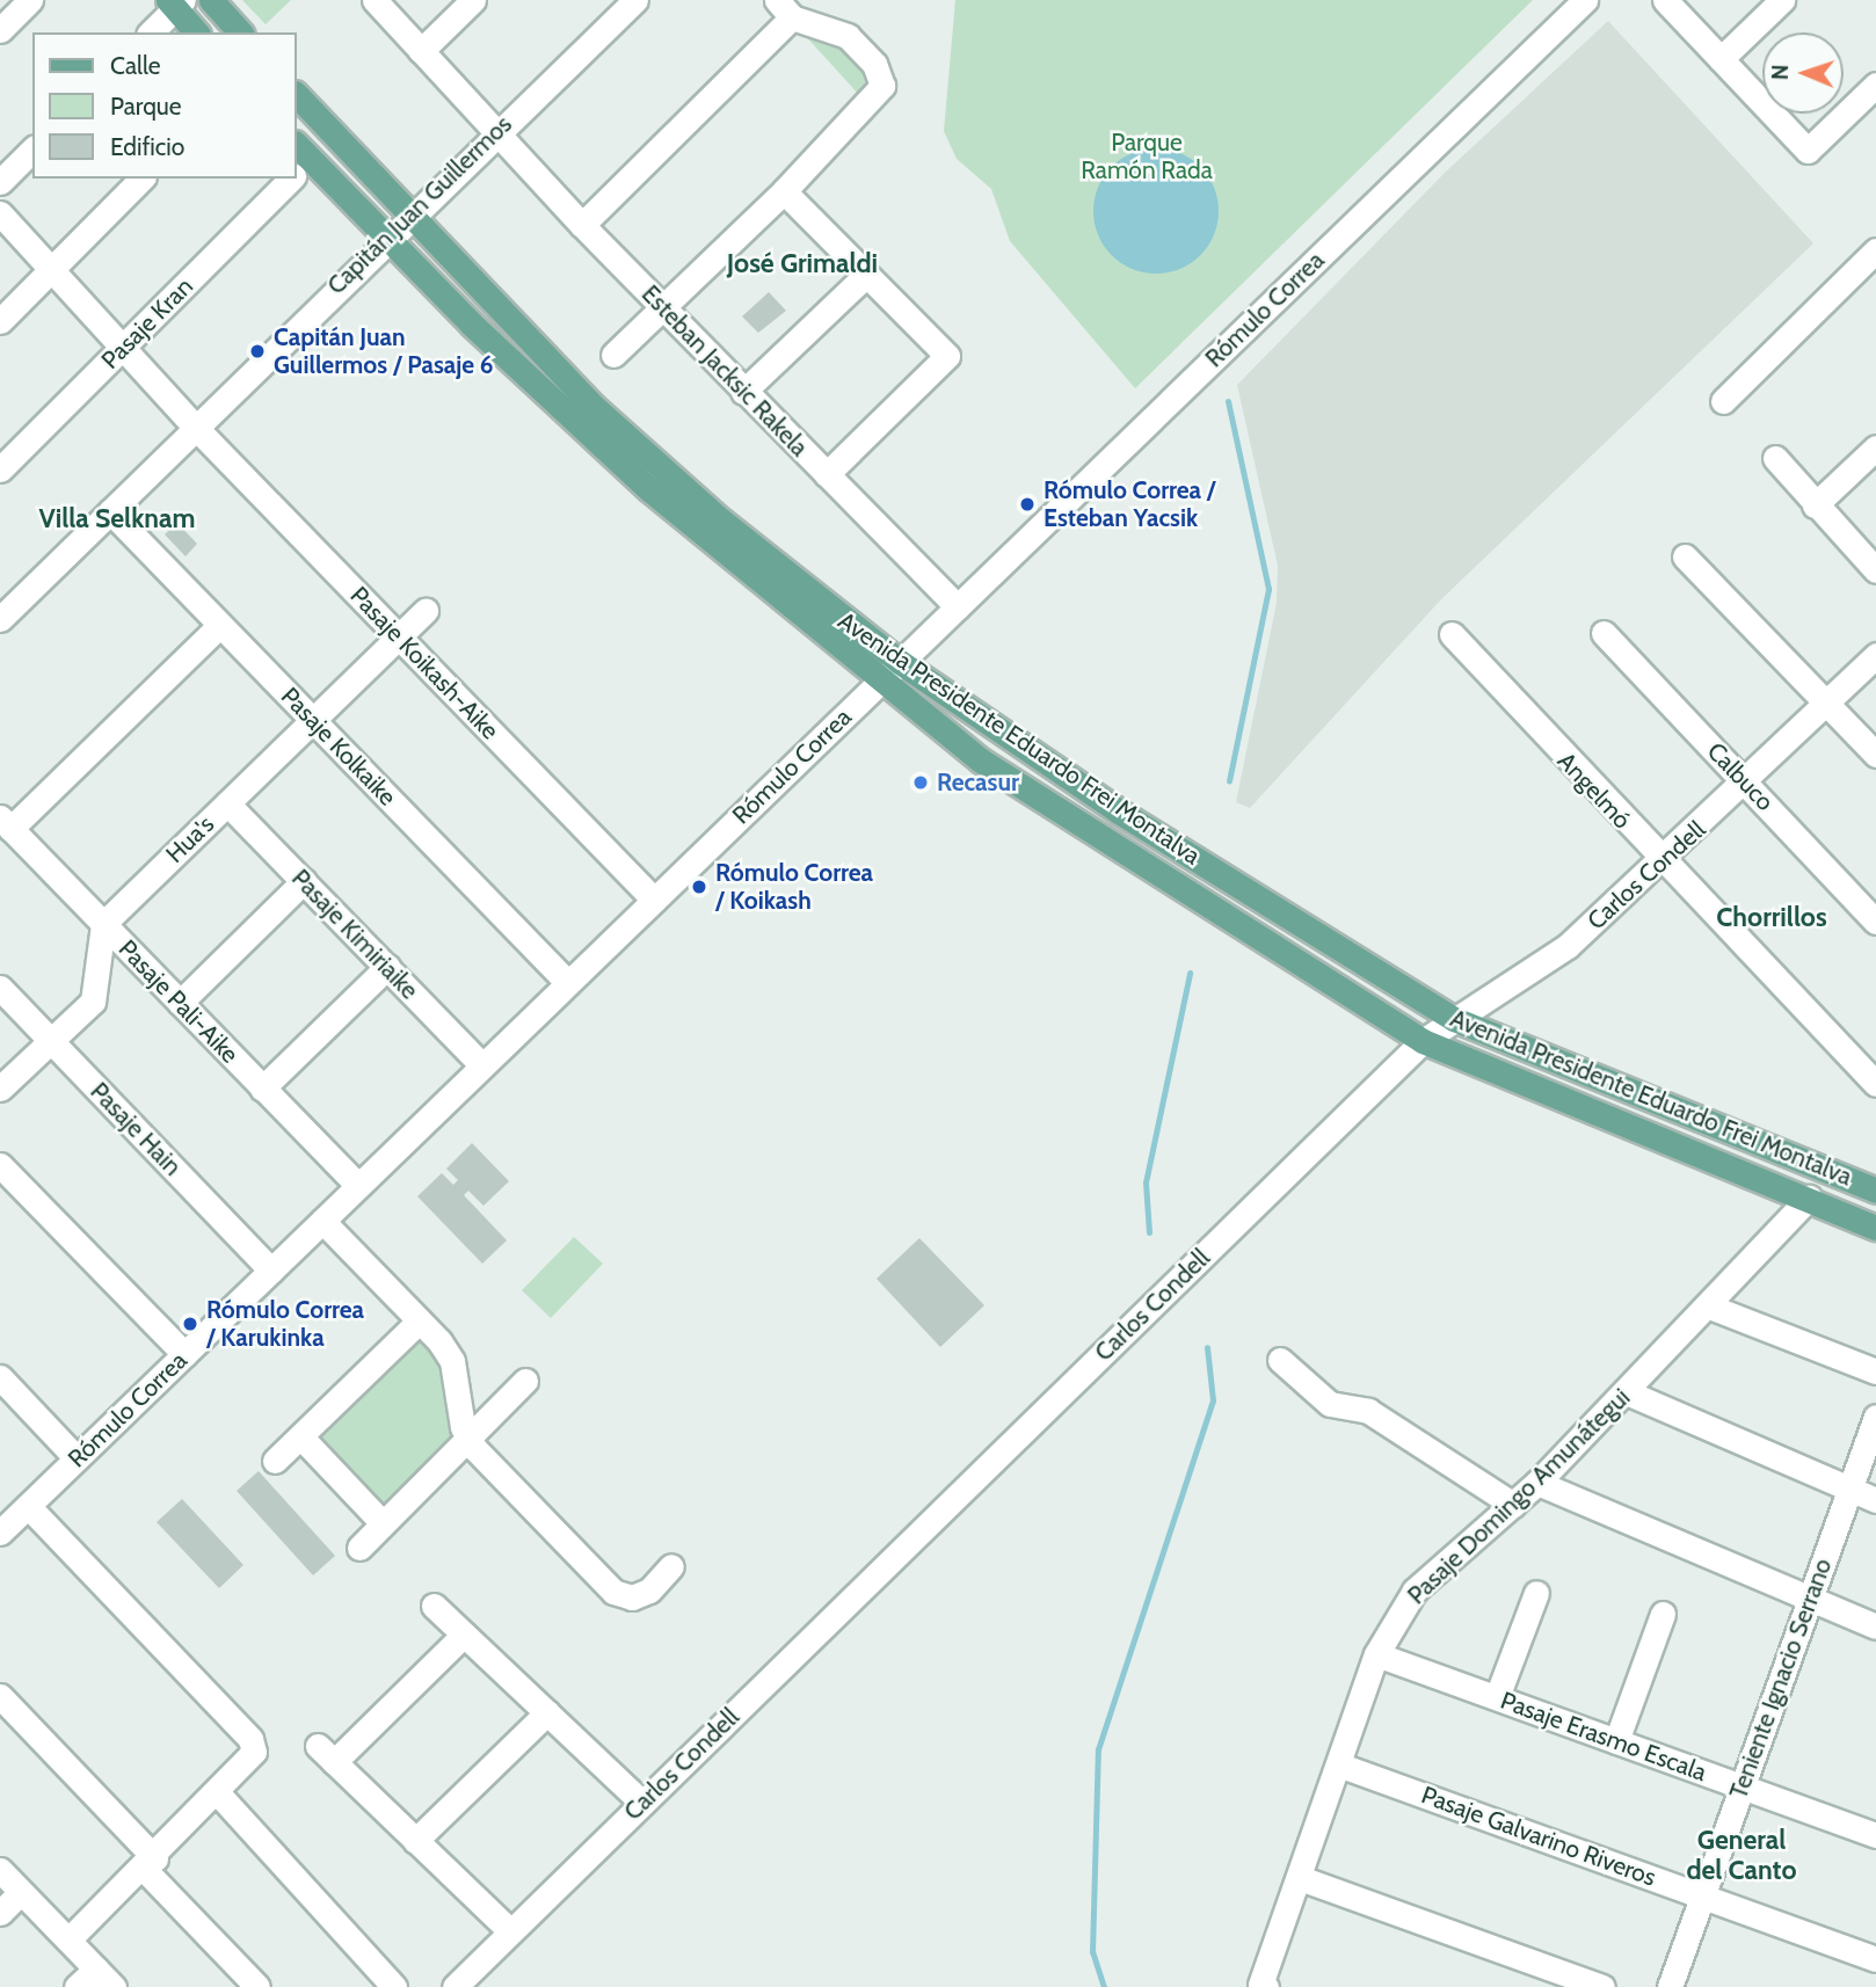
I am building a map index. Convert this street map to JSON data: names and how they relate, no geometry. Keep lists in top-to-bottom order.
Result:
{
  "streets": {
    "main road": ["Avenida Presidente Eduardo Frei Montalva"],
    "street": [
      "Capitán Juan Guillermos",
      "Rómulo Correa",
      "Pasaje Kran",
      "Esteban Jacksic Rakela",
      "Pasaje Koikash-Aike",
      "Pasaje Kolkaike",
      "Calbuco",
      "Angelmó",
      "Hua's",
      "Carlos Condell",
      "Pasaje Kimiriaike",
      "Pasaje Pali-Aike",
      "Pasaje Hain",
      "Pasaje Domingo Amunátegui",
      "Teniente Ignacio Serrano",
      "Pasaje Erasmo Escala",
      "Pasaje Galvarino Riveros"
    ]
  },
  "crossings": [
    ["Capitán Juan Guillermos", "Esteban Jacksic Rakela"],
    ["Capitán Juan Guillermos", "Pasaje Koikash-Aike"],
    ["Capitán Juan Guillermos", "Avenida Presidente Eduardo Frei Montalva"],
    ["Capitán Juan Guillermos", "Pasaje Kolkaike"],
    ["Rómulo Correa", "Esteban Jacksic Rakela"],
    ["Rómulo Correa", "Pasaje Koikash-Aike"],
    ["Rómulo Correa", "Avenida Presidente Eduardo Frei Montalva"],
    ["Rómulo Correa", "Pasaje Kolkaike"],
    ["Rómulo Correa", "Pasaje Kimiriaike"],
    ["Rómulo Correa", "Pasaje Pali-Aike"],
    ["Rómulo Correa", "Pasaje Hain"],
    ["Pasaje Kran", "Pasaje Koikash-Aike"],
    ["Pasaje Koikash-Aike", "Hua's"],
    ["Avenida Presidente Eduardo Frei Montalva", "Carlos Condell"],
    ["Avenida Presidente Eduardo Frei Montalva", "Pasaje Domingo Amunátegui"],
    ["Pasaje Kolkaike", "Hua's"],
    ["Calbuco", "Carlos Condell"],
    ["Angelmó", "Carlos Condell"],
    ["Hua's", "Pasaje Kimiriaike"],
    ["Hua's", "Pasaje Pali-Aike"],
    ["Pasaje Domingo Amunátegui", "Pasaje Erasmo Escala"],
    ["Pasaje Domingo Amunátegui", "Pasaje Galvarino Riveros"],
    ["Teniente Ignacio Serrano", "Pasaje Erasmo Escala"],
    ["Teniente Ignacio Serrano", "Pasaje Galvarino Riveros"]
  ],
  "districts": [
    "José Grimaldi",
    "Villa Selknam",
    "Chorrillos",
    "General del Canto"
  ],
  "parks": ["Parque Ramón Rada"],
  "places": [
    "Capitán Juan Guillermos / Pasaje 6",
    "Rómulo Correa / Esteban Yacsik",
    "Recasur",
    "Rómulo Correa / Koikash",
    "Rómulo Correa / Karukinka"
  ],
  "legend": ["Calle", "Parque", "Edificio"],
  "north": "left"
}
